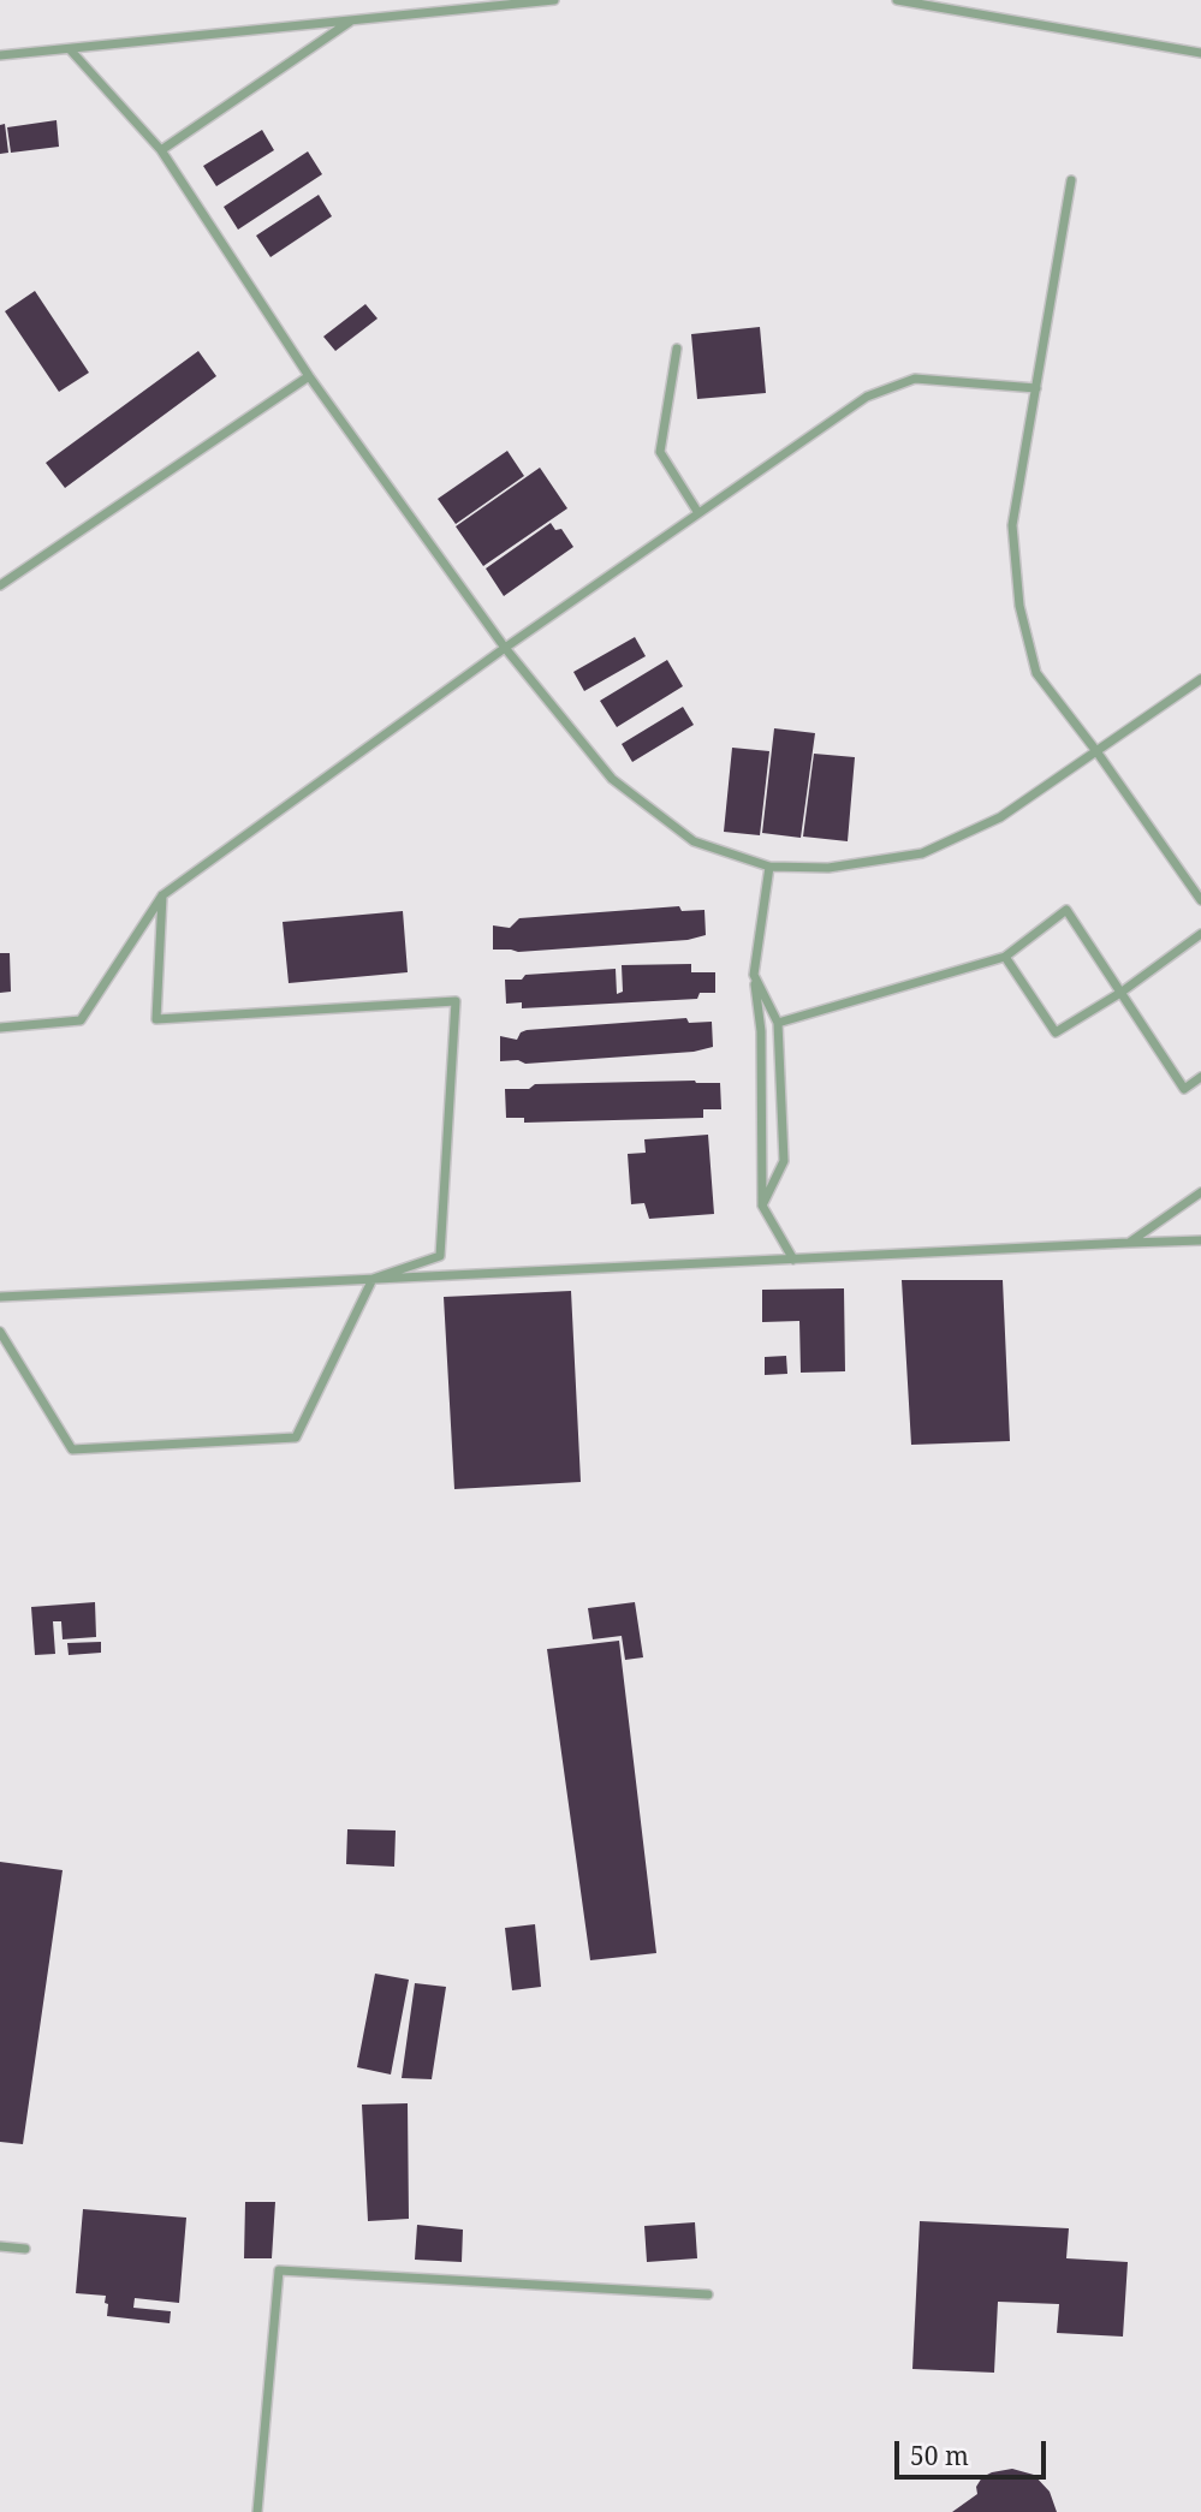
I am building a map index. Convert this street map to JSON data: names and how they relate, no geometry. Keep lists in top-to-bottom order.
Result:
{
  "scale_bar": "50 m"
}
